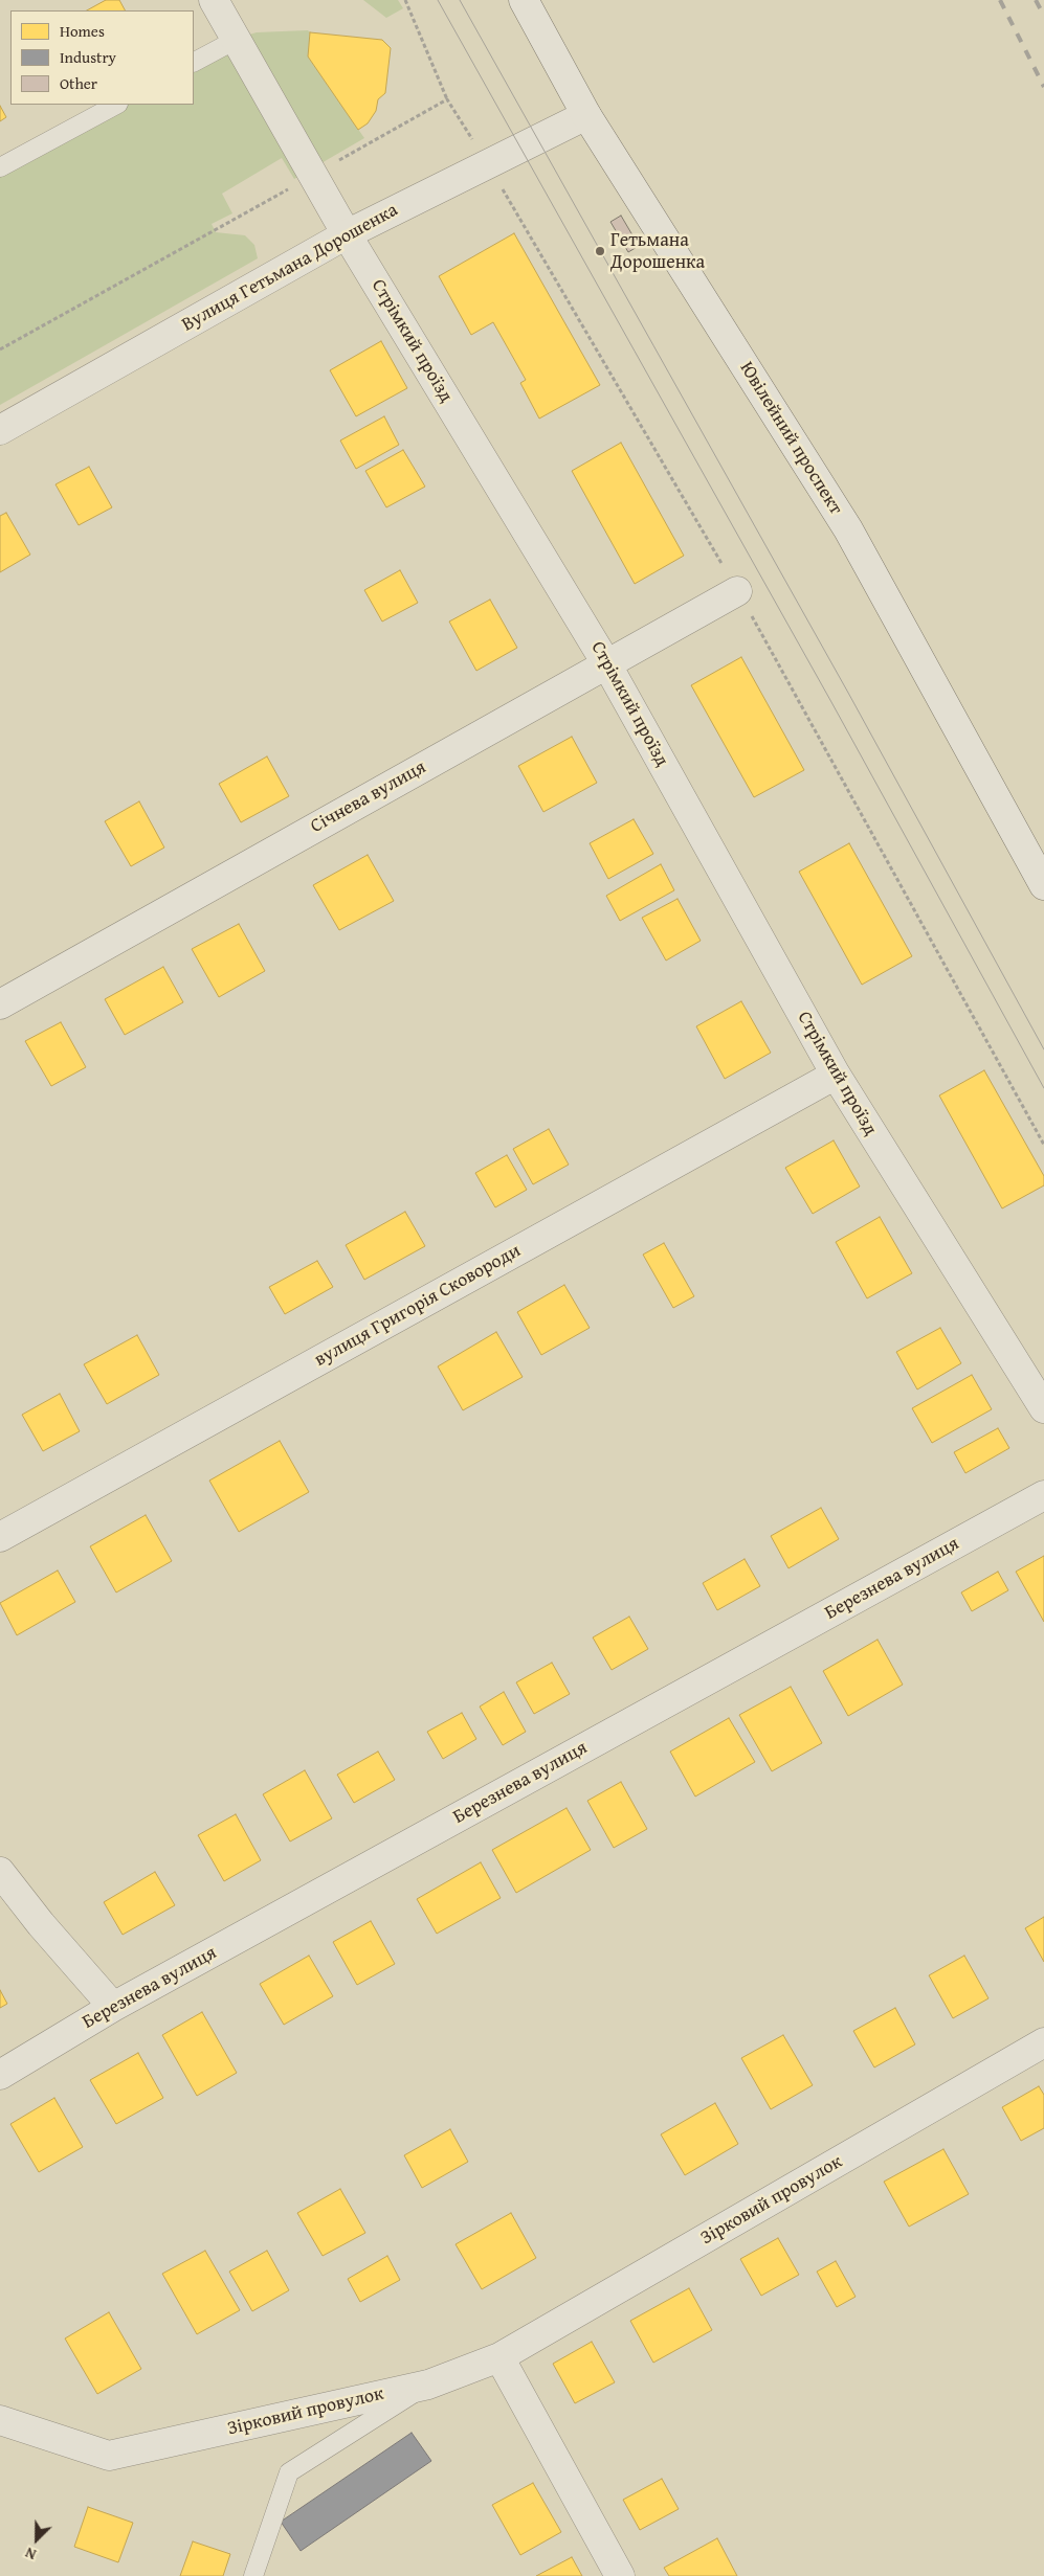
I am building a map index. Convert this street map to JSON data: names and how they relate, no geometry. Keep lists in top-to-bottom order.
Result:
{
  "streets": {
    "street": [
      "Вулиця Гетьмана Дорошенка",
      "Стрімкий проїзд",
      "Ювілейний проспект",
      "Січнева вулиця",
      "вулиця Григорія Сковороди",
      "Березнева вулиця",
      "Зірковий провулок"
    ]
  },
  "crossings": [
    ["Вулиця Гетьмана Дорошенка", "Стрімкий проїзд"],
    ["Вулиця Гетьмана Дорошенка", "Ювілейний проспект"],
    ["Стрімкий проїзд", "Січнева вулиця"],
    ["Стрімкий проїзд", "вулиця Григорія Сковороди"]
  ],
  "places": ["Гетьмана Дорошенка"],
  "legend": ["Homes", "Industry", "Other"],
  "north": "bottom left"
}
